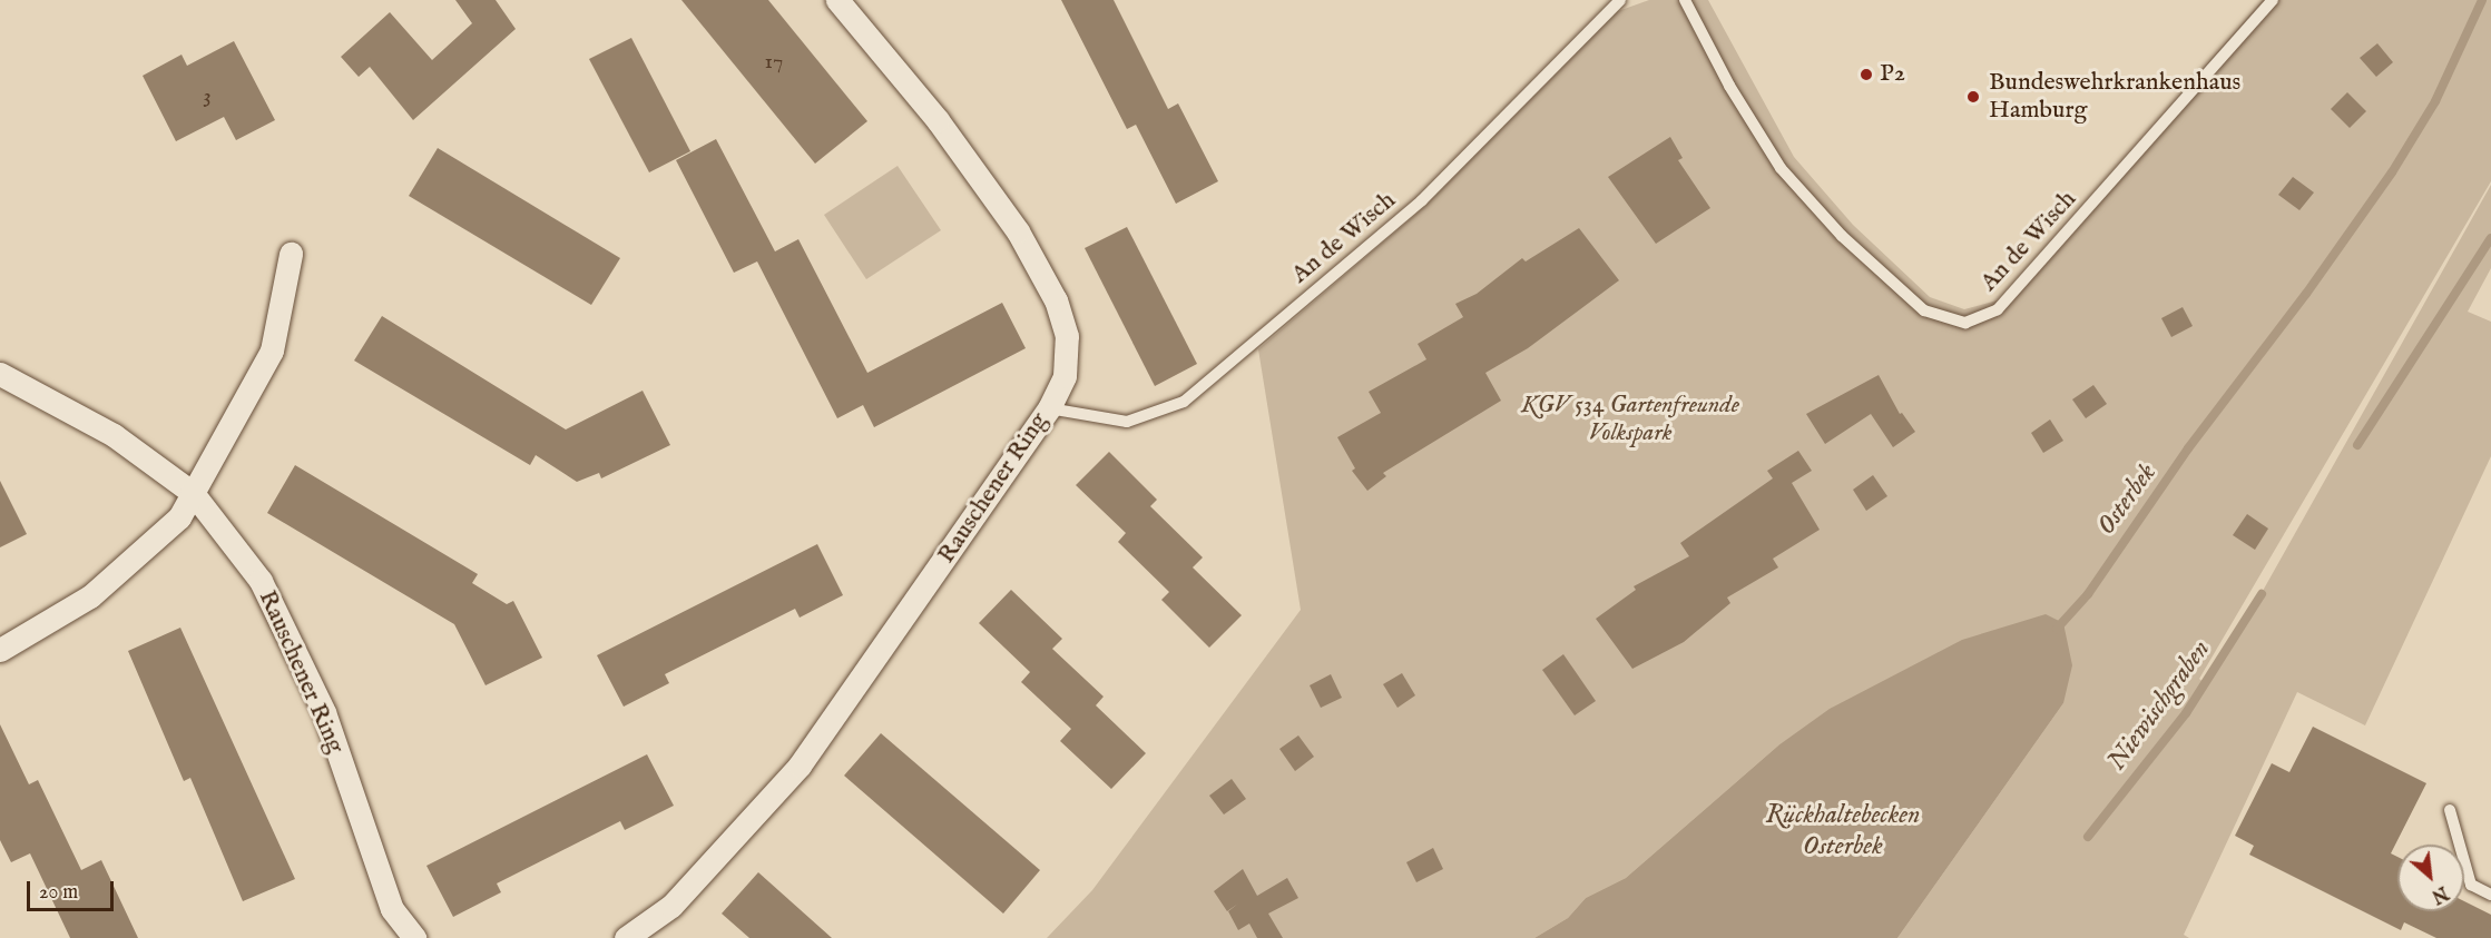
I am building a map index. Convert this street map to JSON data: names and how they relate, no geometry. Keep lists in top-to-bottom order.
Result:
{
  "streets": {
    "street": ["Rauschener Ring"],
    "lane": ["An de Wisch"]
  },
  "crossings": [
    ["An de Wisch", "Rauschener Ring"]
  ],
  "water": ["Osterbek", "Niewischgraben", "Rückhaltebecken Osterbek"],
  "parks": ["KGV 534 Gartenfreunde Volkspark"],
  "places": ["P2", "Bundeswehrkrankenhaus Hamburg"],
  "house_numbers": ["17", "3"],
  "scale_bar": "20 m",
  "north": "bottom right"
}
